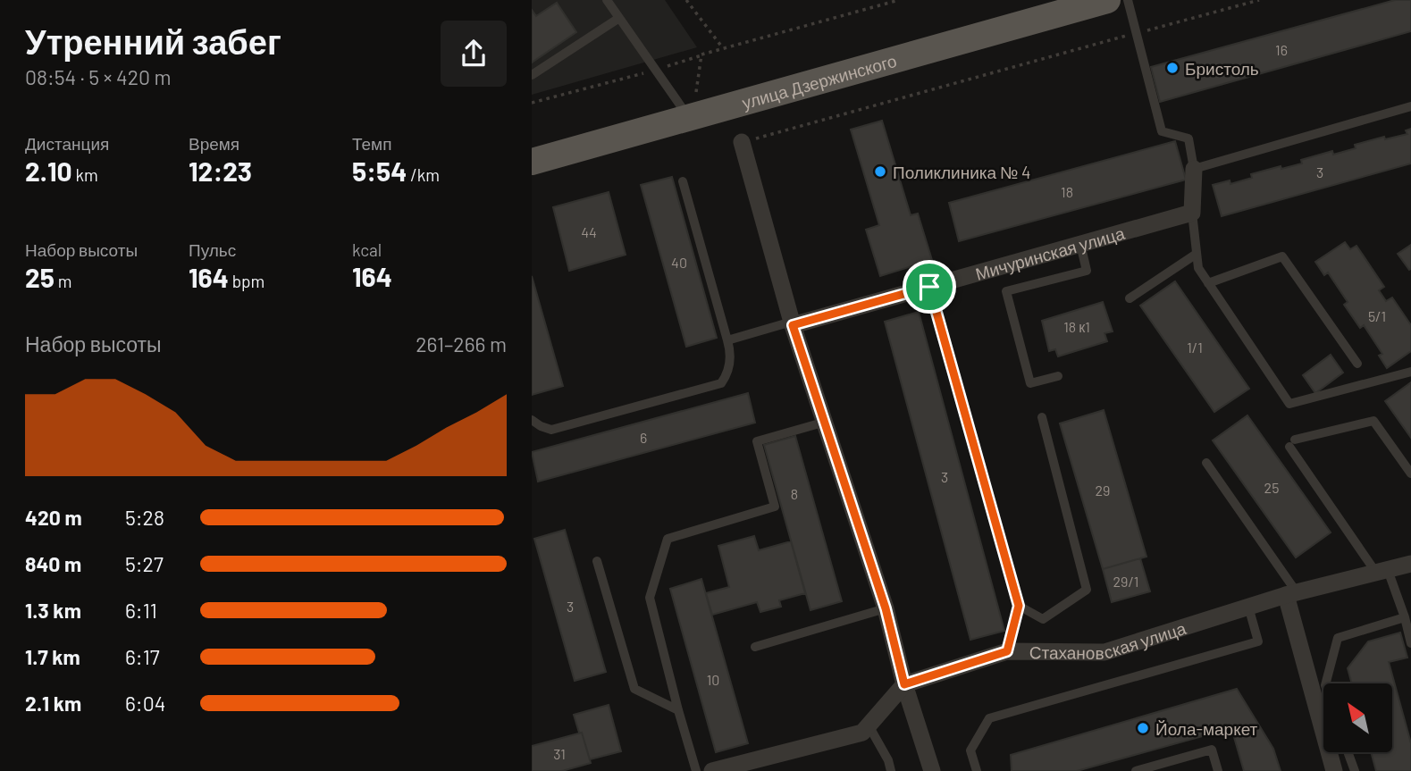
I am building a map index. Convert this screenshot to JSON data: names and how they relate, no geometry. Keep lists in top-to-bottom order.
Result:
{
  "streets": {
    "main road": ["улица Дзержинского"],
    "street": ["Мичуринская улица", "Стахановская улица"]
  },
  "places": ["Бристоль", "Поликлиника № 4", "Йола-маркет"],
  "house_numbers": [
    "16",
    "3",
    "18",
    "44",
    "40",
    "5/1",
    "18 к1",
    "1/1",
    "6",
    "3",
    "25",
    "29",
    "8",
    "29/1",
    "3",
    "10",
    "31"
  ],
  "north": "top left",
  "page": {
    "heading": ["Утренний забег", "08:54 · 5 × 420 m"],
    "stats": [
      ["Дистанция", "2.10 km"],
      ["Время", "12:23"],
      ["Темп", "5:54 /km"],
      ["Набор высоты", "25 m"],
      ["Пульс", "164 bpm"],
      ["kcal", "164"]
    ],
    "chart": ["Набор высоты", "261–266 m"],
    "list": [
      {
        "name": "420 m",
        "note": "5:28"
      },
      {
        "name": "840 m",
        "note": "5:27"
      },
      {
        "name": "1.3 km",
        "note": "6:11"
      },
      {
        "name": "1.7 km",
        "note": "6:17"
      },
      {
        "name": "2.1 km",
        "note": "6:04"
      }
    ]
  }
}
